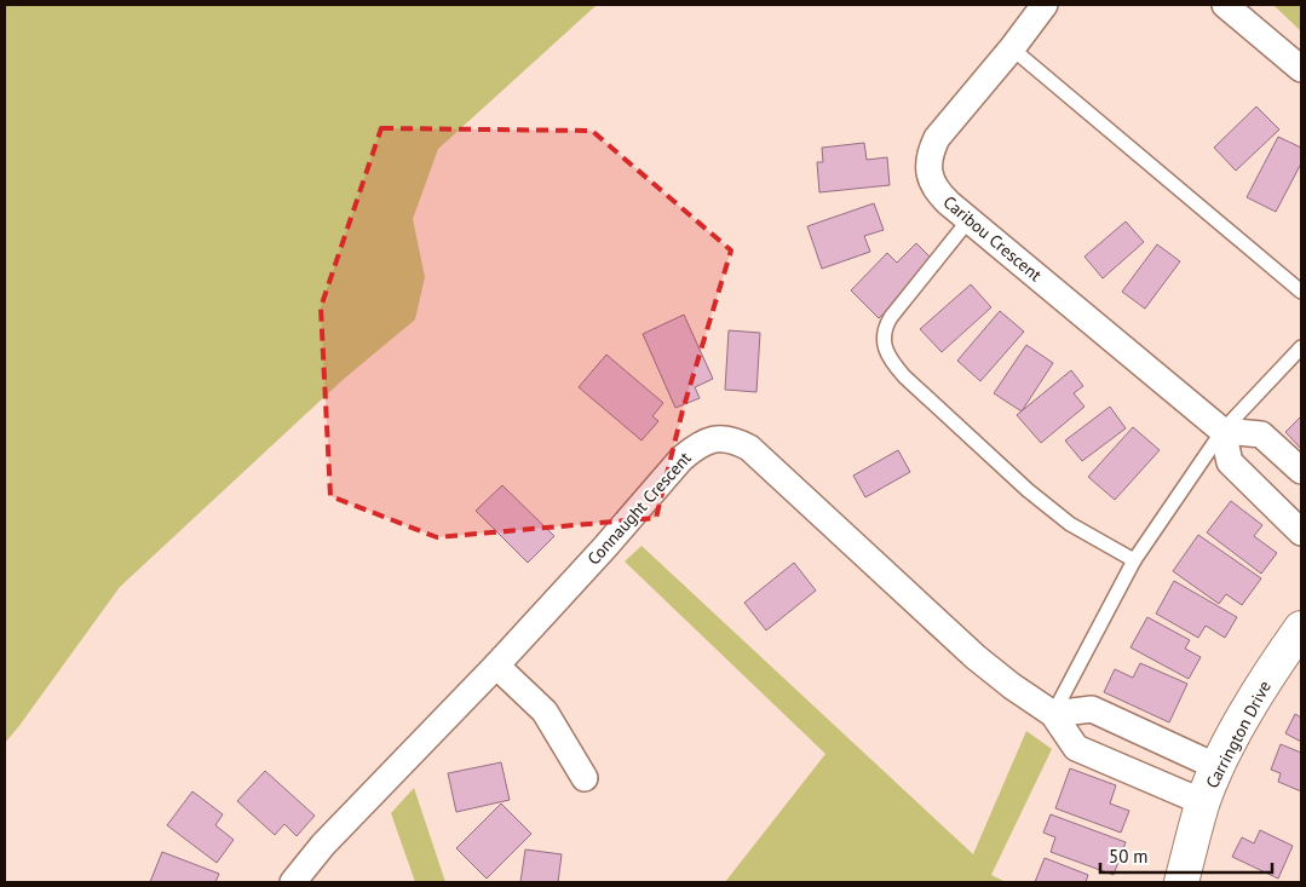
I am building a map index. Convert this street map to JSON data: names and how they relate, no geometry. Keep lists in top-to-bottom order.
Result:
{
  "streets": {
    "street": ["Caribou Crescent", "Connaught Crescent", "Carrington Drive"]
  },
  "crossings": [
    ["Connaught Crescent", "Carrington Drive"]
  ],
  "scale_bar": "50 m"
}
